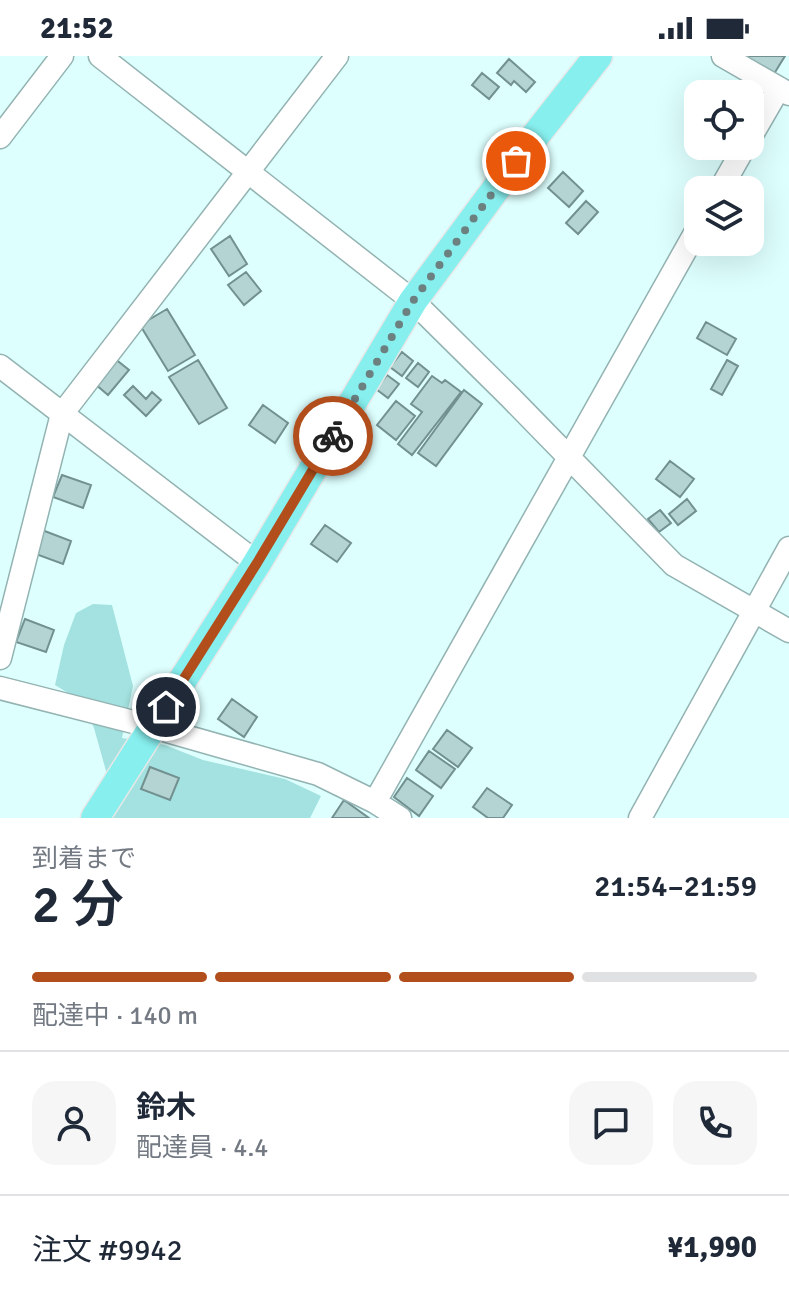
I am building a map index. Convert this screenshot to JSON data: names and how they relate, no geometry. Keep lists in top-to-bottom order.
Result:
{
  "page": {
    "status": "21:52",
    "heading": ["2 分", "到着まで", "21:54–21:59"],
    "panel": [
      "鈴木",
      "配達員 · 4.4",
      "注文 #9942",
      "¥1,990"
    ],
    "bar": "配達中 · 140 m"
  }
}
